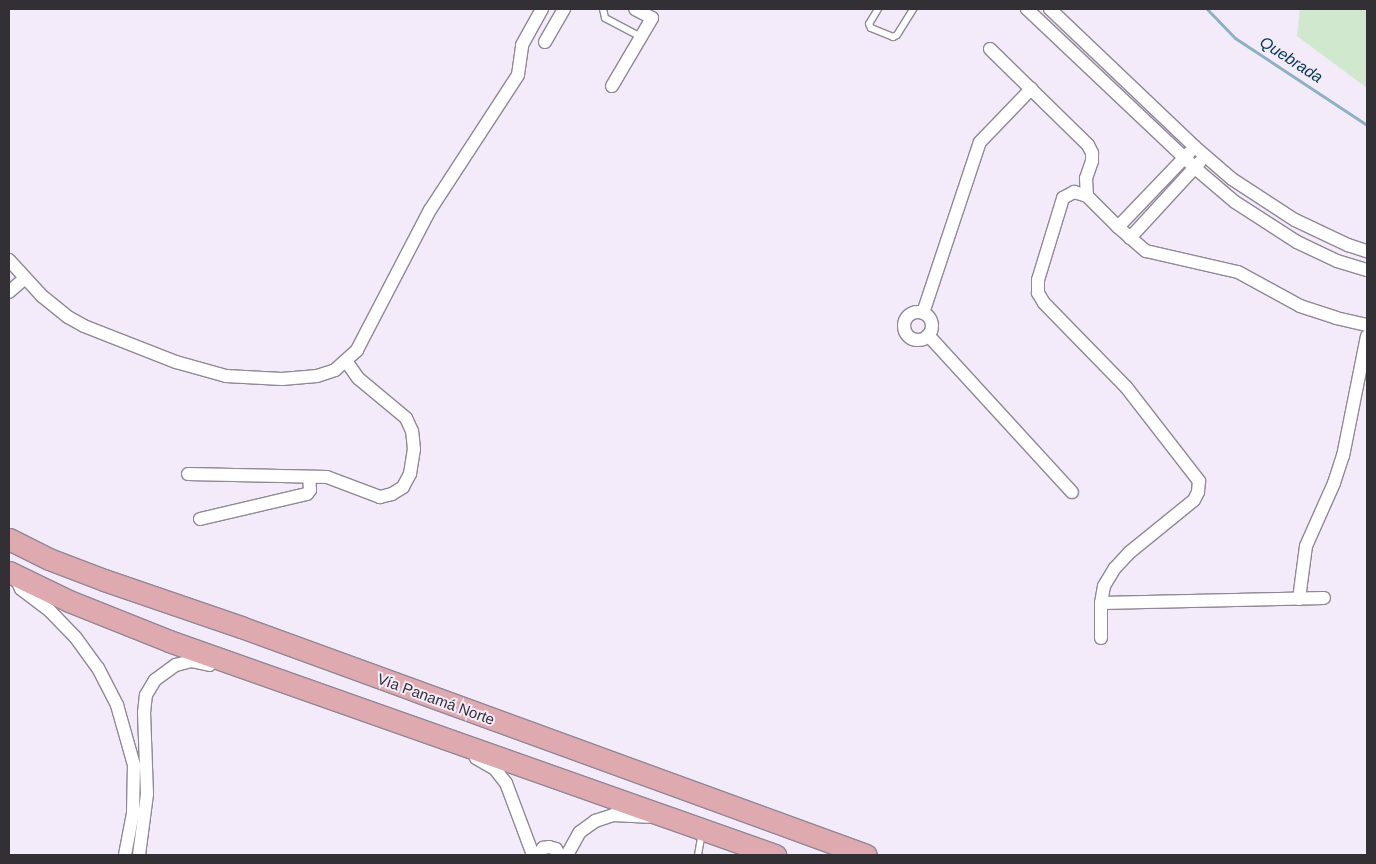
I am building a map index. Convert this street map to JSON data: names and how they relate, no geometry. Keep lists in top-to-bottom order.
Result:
{
  "streets": {
    "main road": ["Vía Panamá Norte"]
  },
  "water": ["Quebrada"]
}
